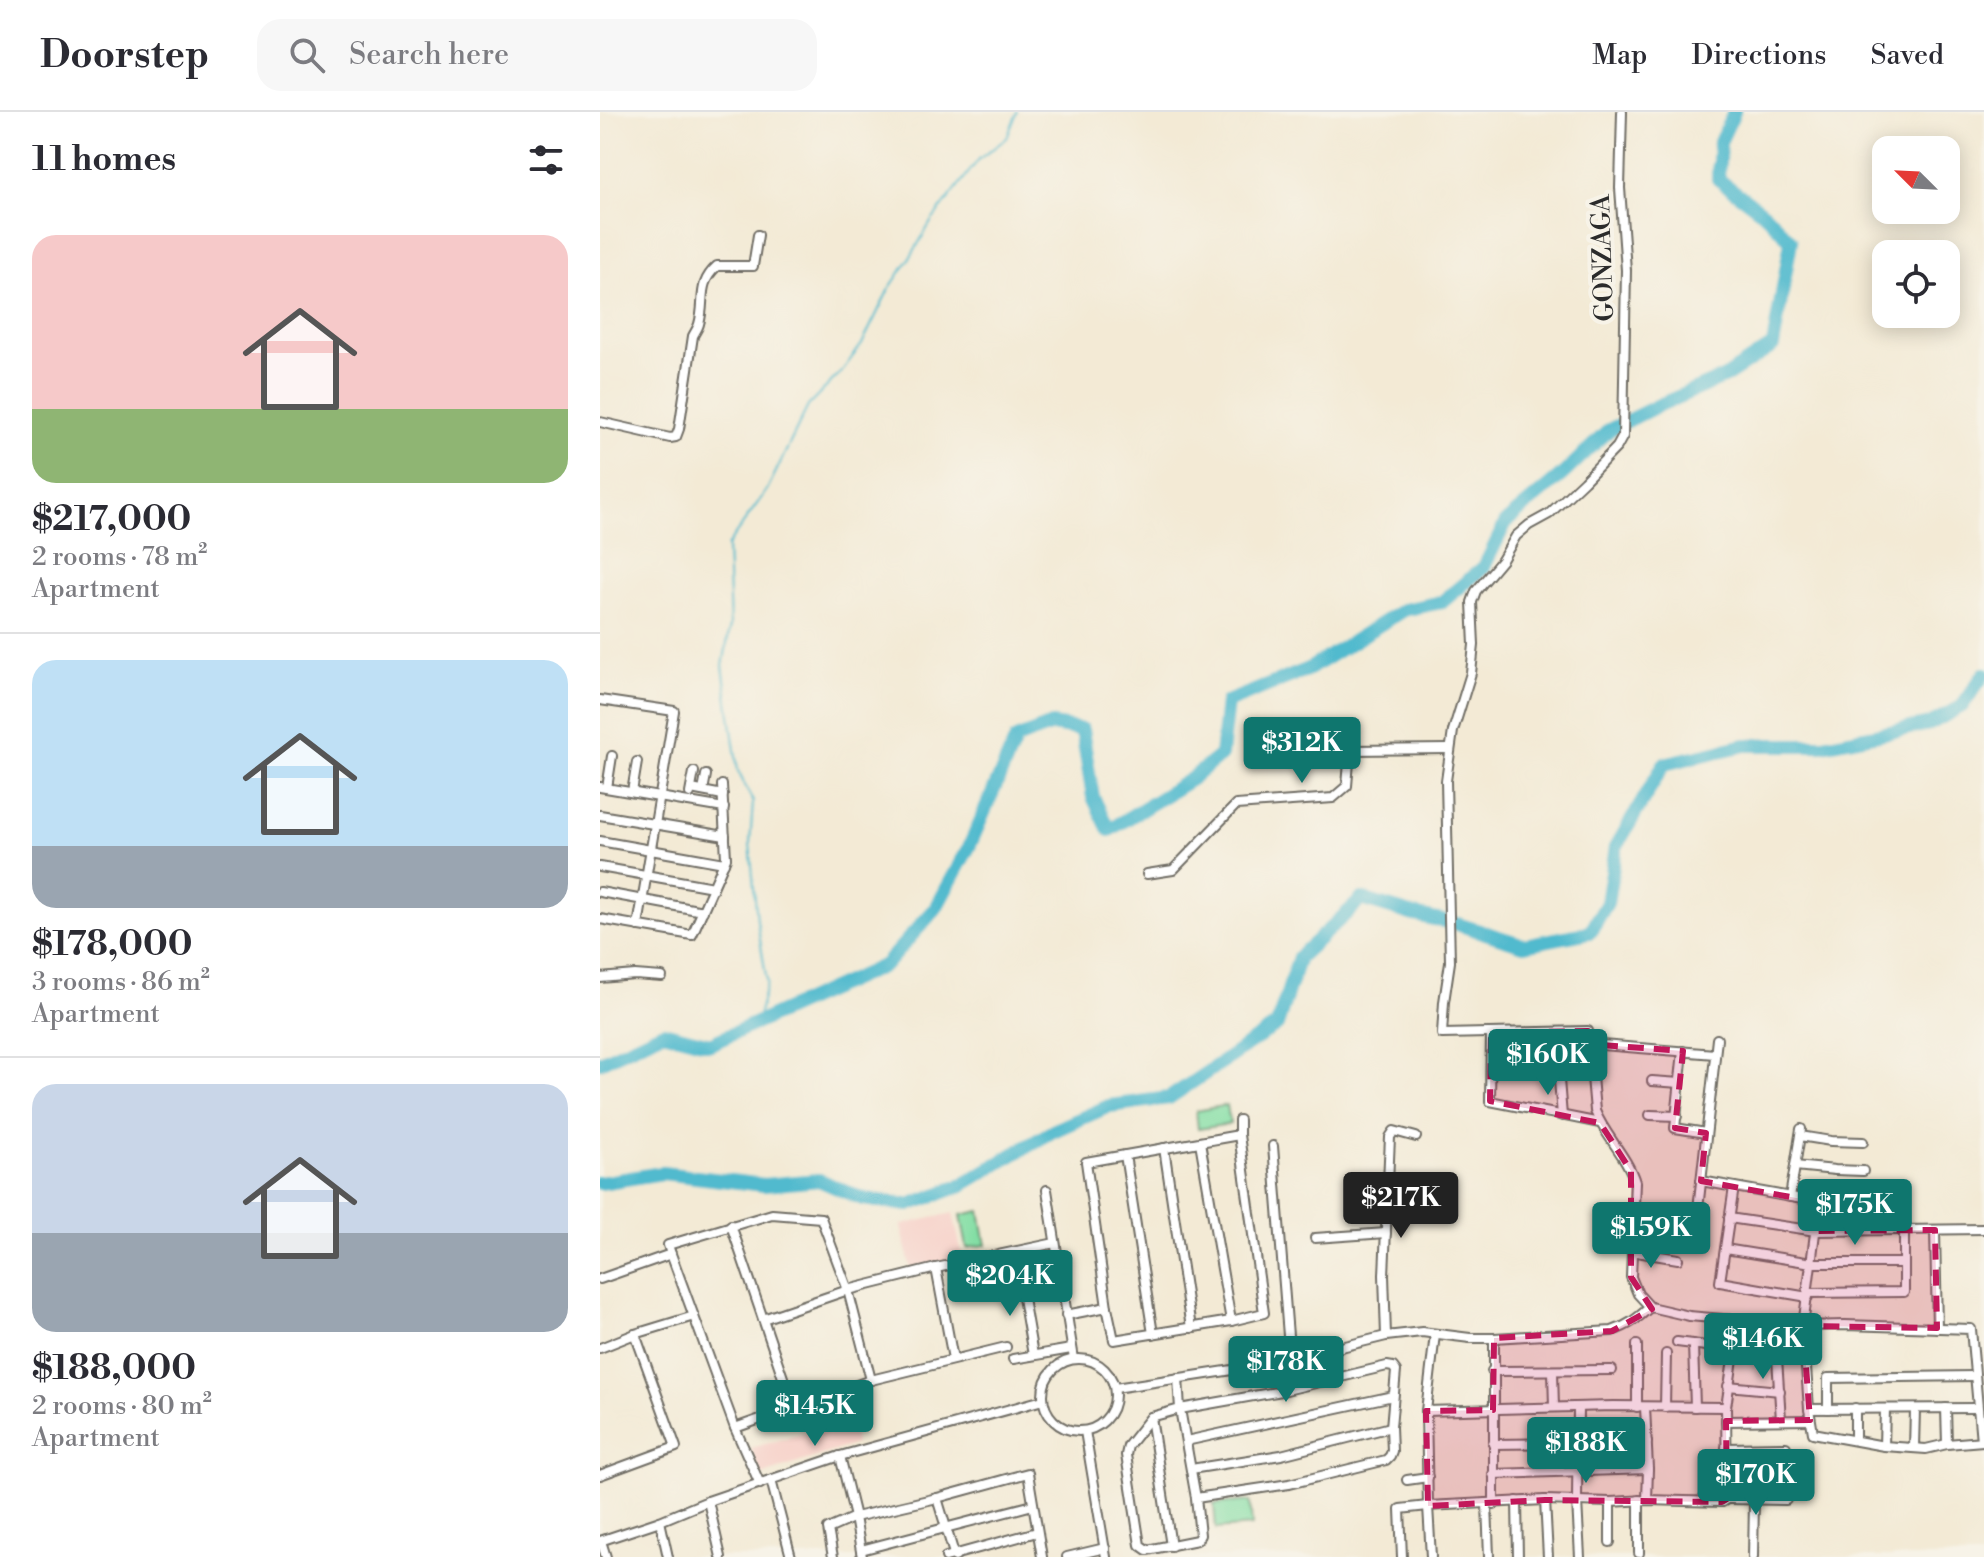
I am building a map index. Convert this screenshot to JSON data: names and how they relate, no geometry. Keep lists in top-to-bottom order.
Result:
{
  "streets": {
    "street": ["GONZAGA"]
  },
  "north": "top left",
  "page": {
    "header": "Doorstep",
    "search": "Search here",
    "nav": ["Map", "Directions", "Saved"],
    "heading": "11 homes",
    "list": [
      {
        "name": "$217,000",
        "note": "2 rooms · 78 m² · Apartment"
      },
      {
        "name": "$178,000",
        "note": "3 rooms · 86 m² · Apartment"
      },
      {
        "name": "$188,000",
        "note": "2 rooms · 80 m² · Apartment"
      }
    ],
    "price": [
      "$312K",
      "$160K",
      "$217K",
      "$175K",
      "$159K",
      "$204K",
      "$146K",
      "$178K",
      "$145K",
      "$188K",
      "$170K"
    ]
  }
}
